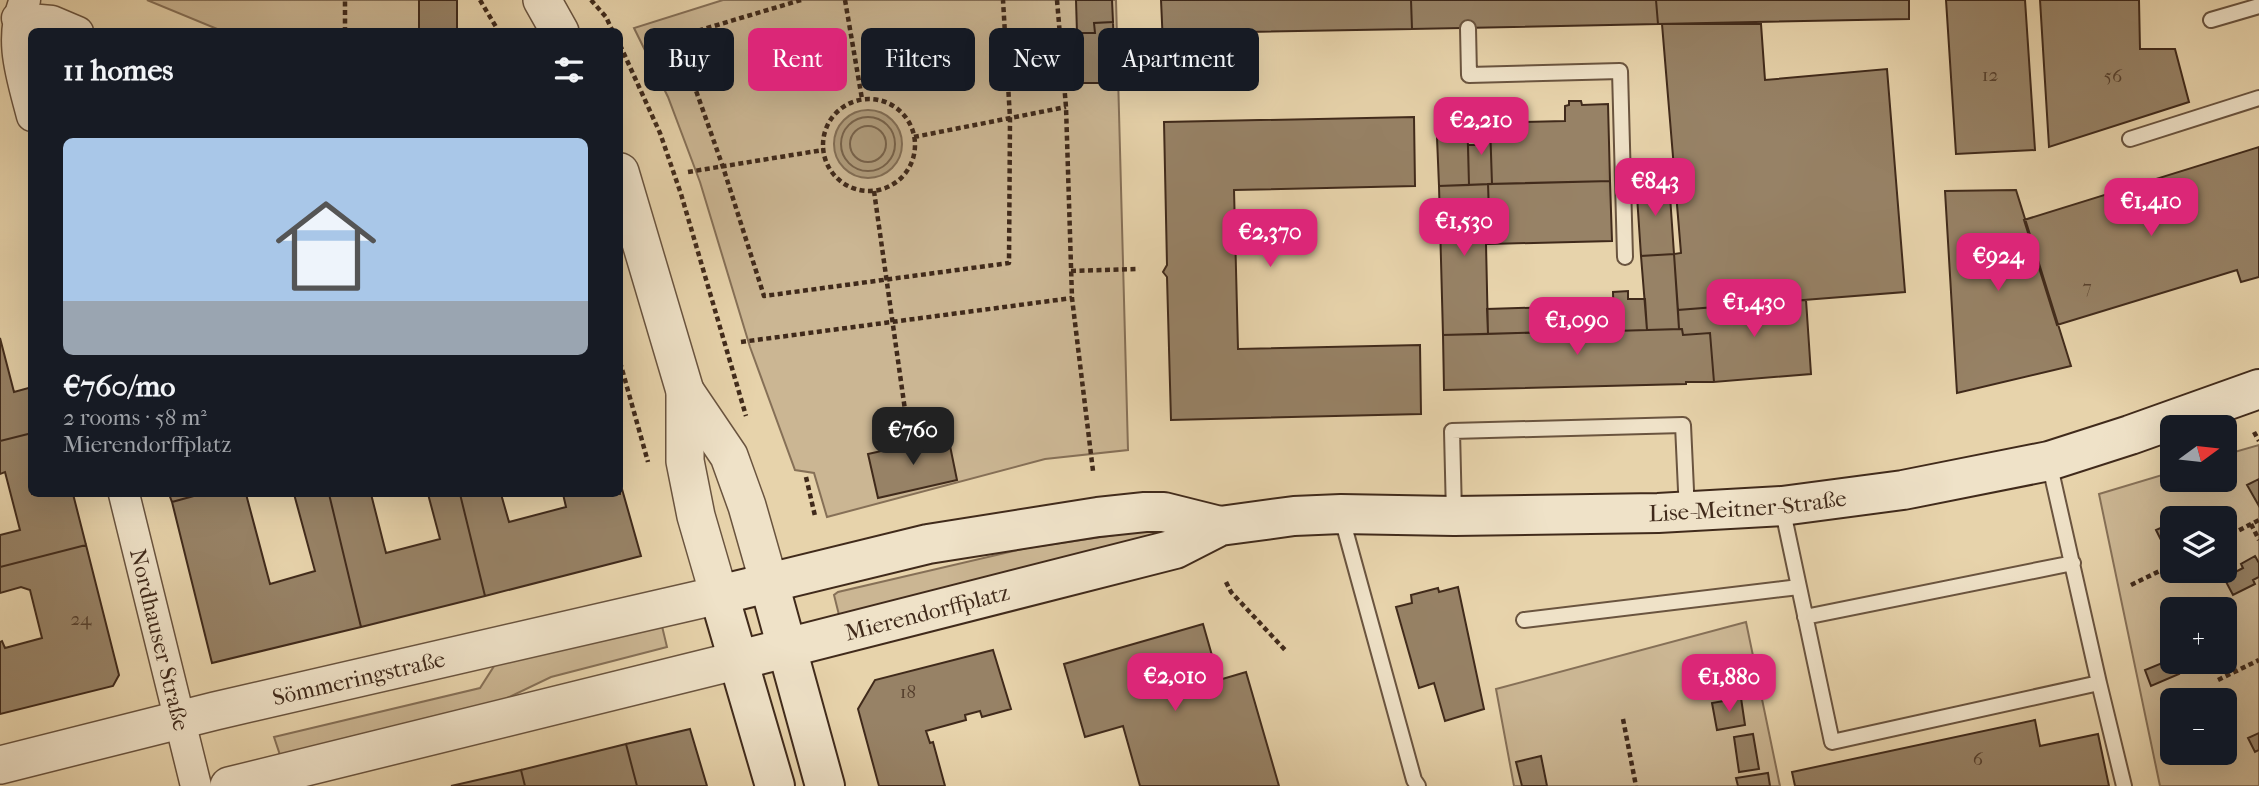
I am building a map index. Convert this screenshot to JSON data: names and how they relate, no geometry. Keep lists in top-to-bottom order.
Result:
{
  "streets": {
    "main road": ["Lise-Meitner-Straße", "Mierendorffplatz"],
    "street": ["Nordhauser Straße", "Sömmeringstraße"]
  },
  "crossings": [
    ["Lise-Meitner-Straße", "Mierendorffplatz"],
    ["Nordhauser Straße", "Sömmeringstraße"]
  ],
  "house_numbers": [
    "12",
    "56",
    "7",
    "24",
    "18",
    "6"
  ],
  "north": "right",
  "page": {
    "chip": [
      "Buy",
      "Rent",
      "Filters",
      "New",
      "Apartment"
    ],
    "heading": "11 homes",
    "price": [
      "€2,210",
      "€843",
      "€1,410",
      "€1,530",
      "€2,370",
      "€924",
      "€1,430",
      "€1,090",
      "€760",
      "€2,010",
      "€1,880"
    ],
    "list": [
      {
        "name": "€760/mo",
        "note": "2 rooms · 58 m² · Mierendorffplatz"
      }
    ],
    "map_buttons": ["+", "−"]
  }
}
